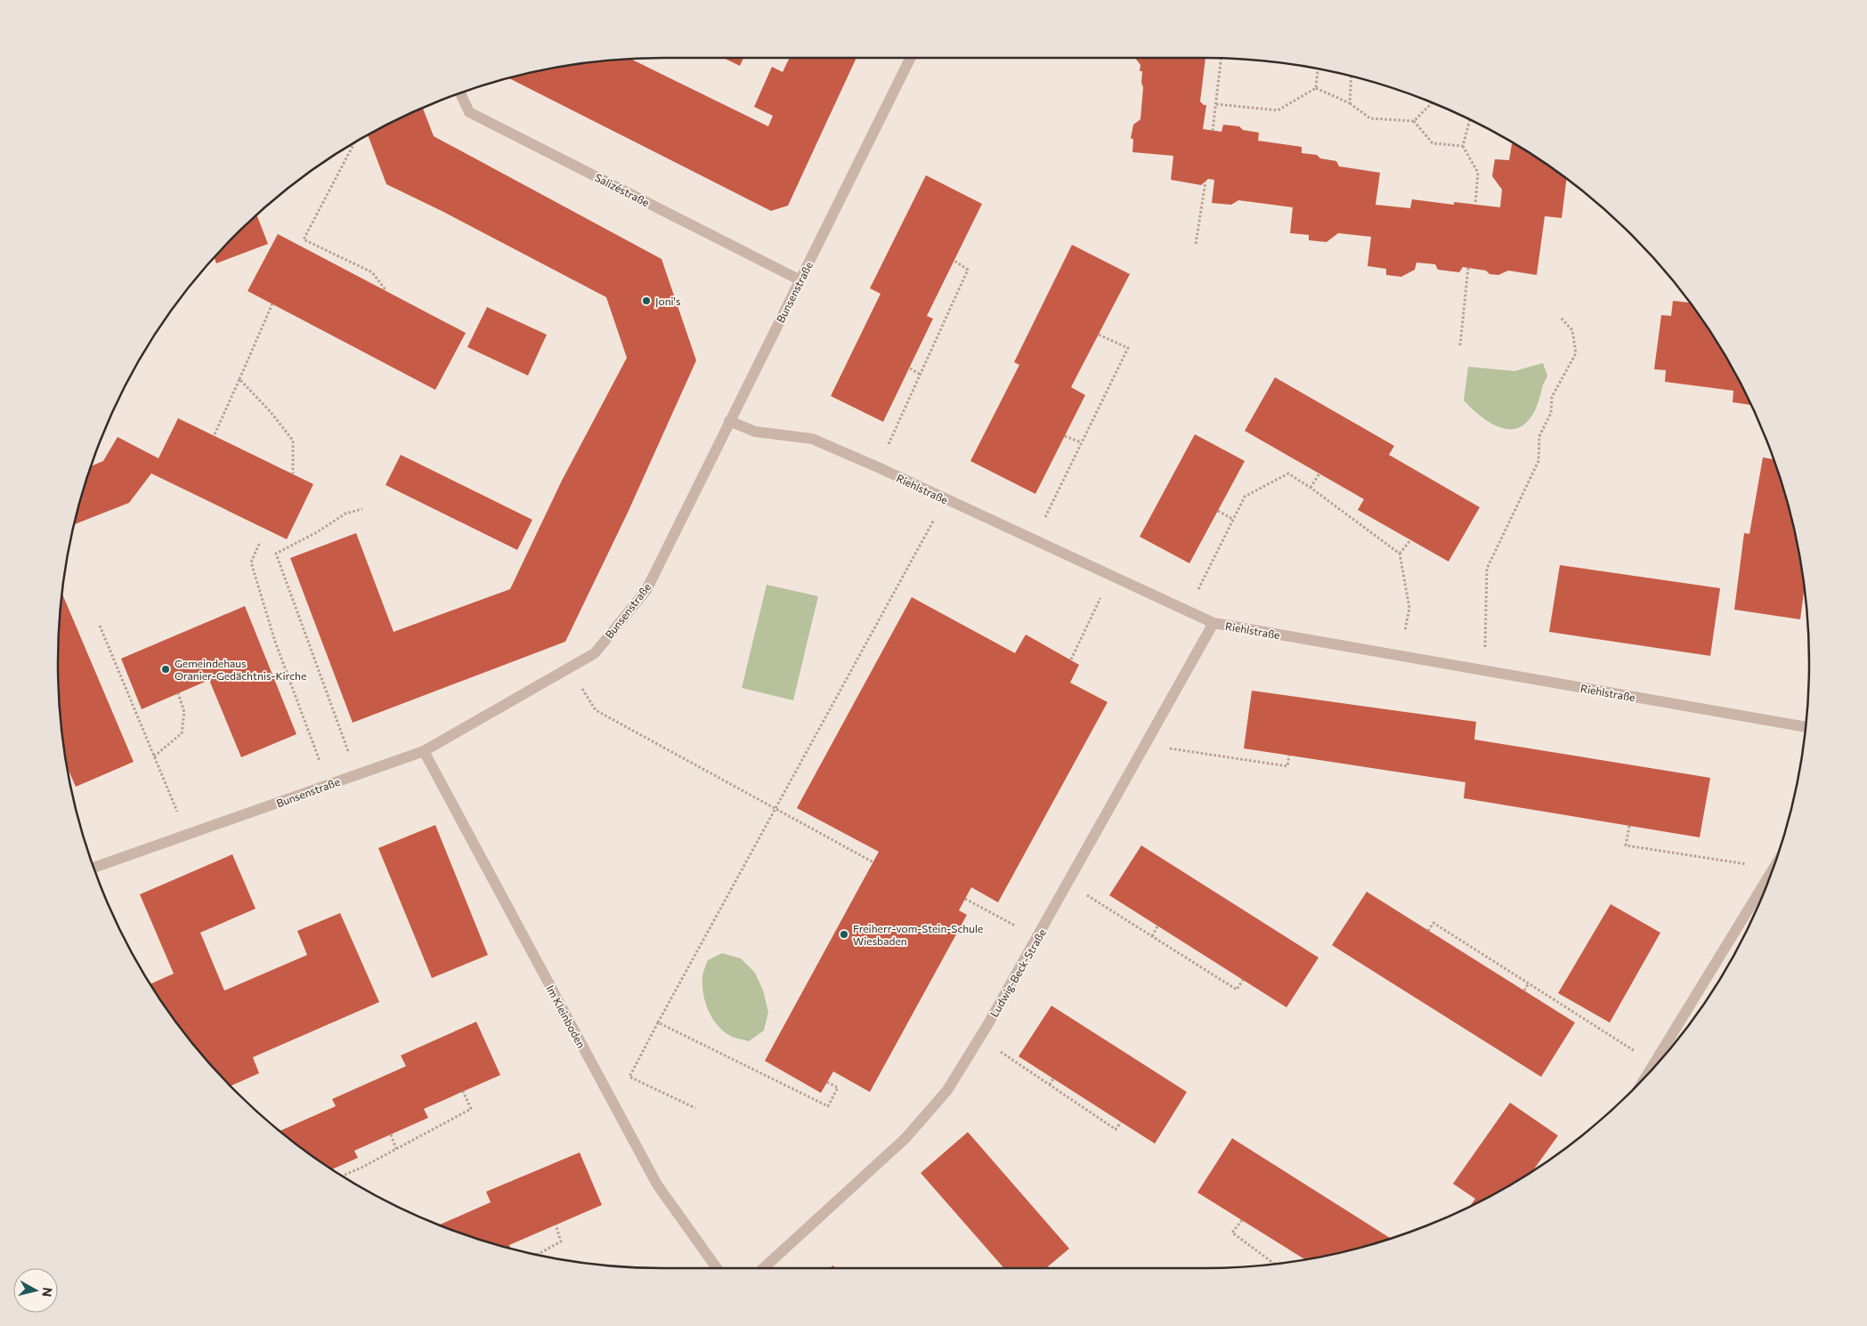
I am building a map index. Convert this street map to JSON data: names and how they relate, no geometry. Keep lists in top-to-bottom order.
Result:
{
  "streets": {
    "street": [
      "Salizéstraße",
      "Bunsenstraße",
      "Riehlstraße",
      "Ludwig-Beck-Straße",
      "Im Kleinboden"
    ]
  },
  "crossings": [
    ["Salizéstraße", "Bunsenstraße"],
    ["Bunsenstraße", "Riehlstraße"],
    ["Bunsenstraße", "Im Kleinboden"],
    ["Riehlstraße", "Ludwig-Beck-Straße"]
  ],
  "places": ["Joni's", "Gemeindehaus Oranier-Gedächtnis-Kirche", "Freiherr-vom-Stein-Schule Wiesbaden"],
  "north": "right"
}
